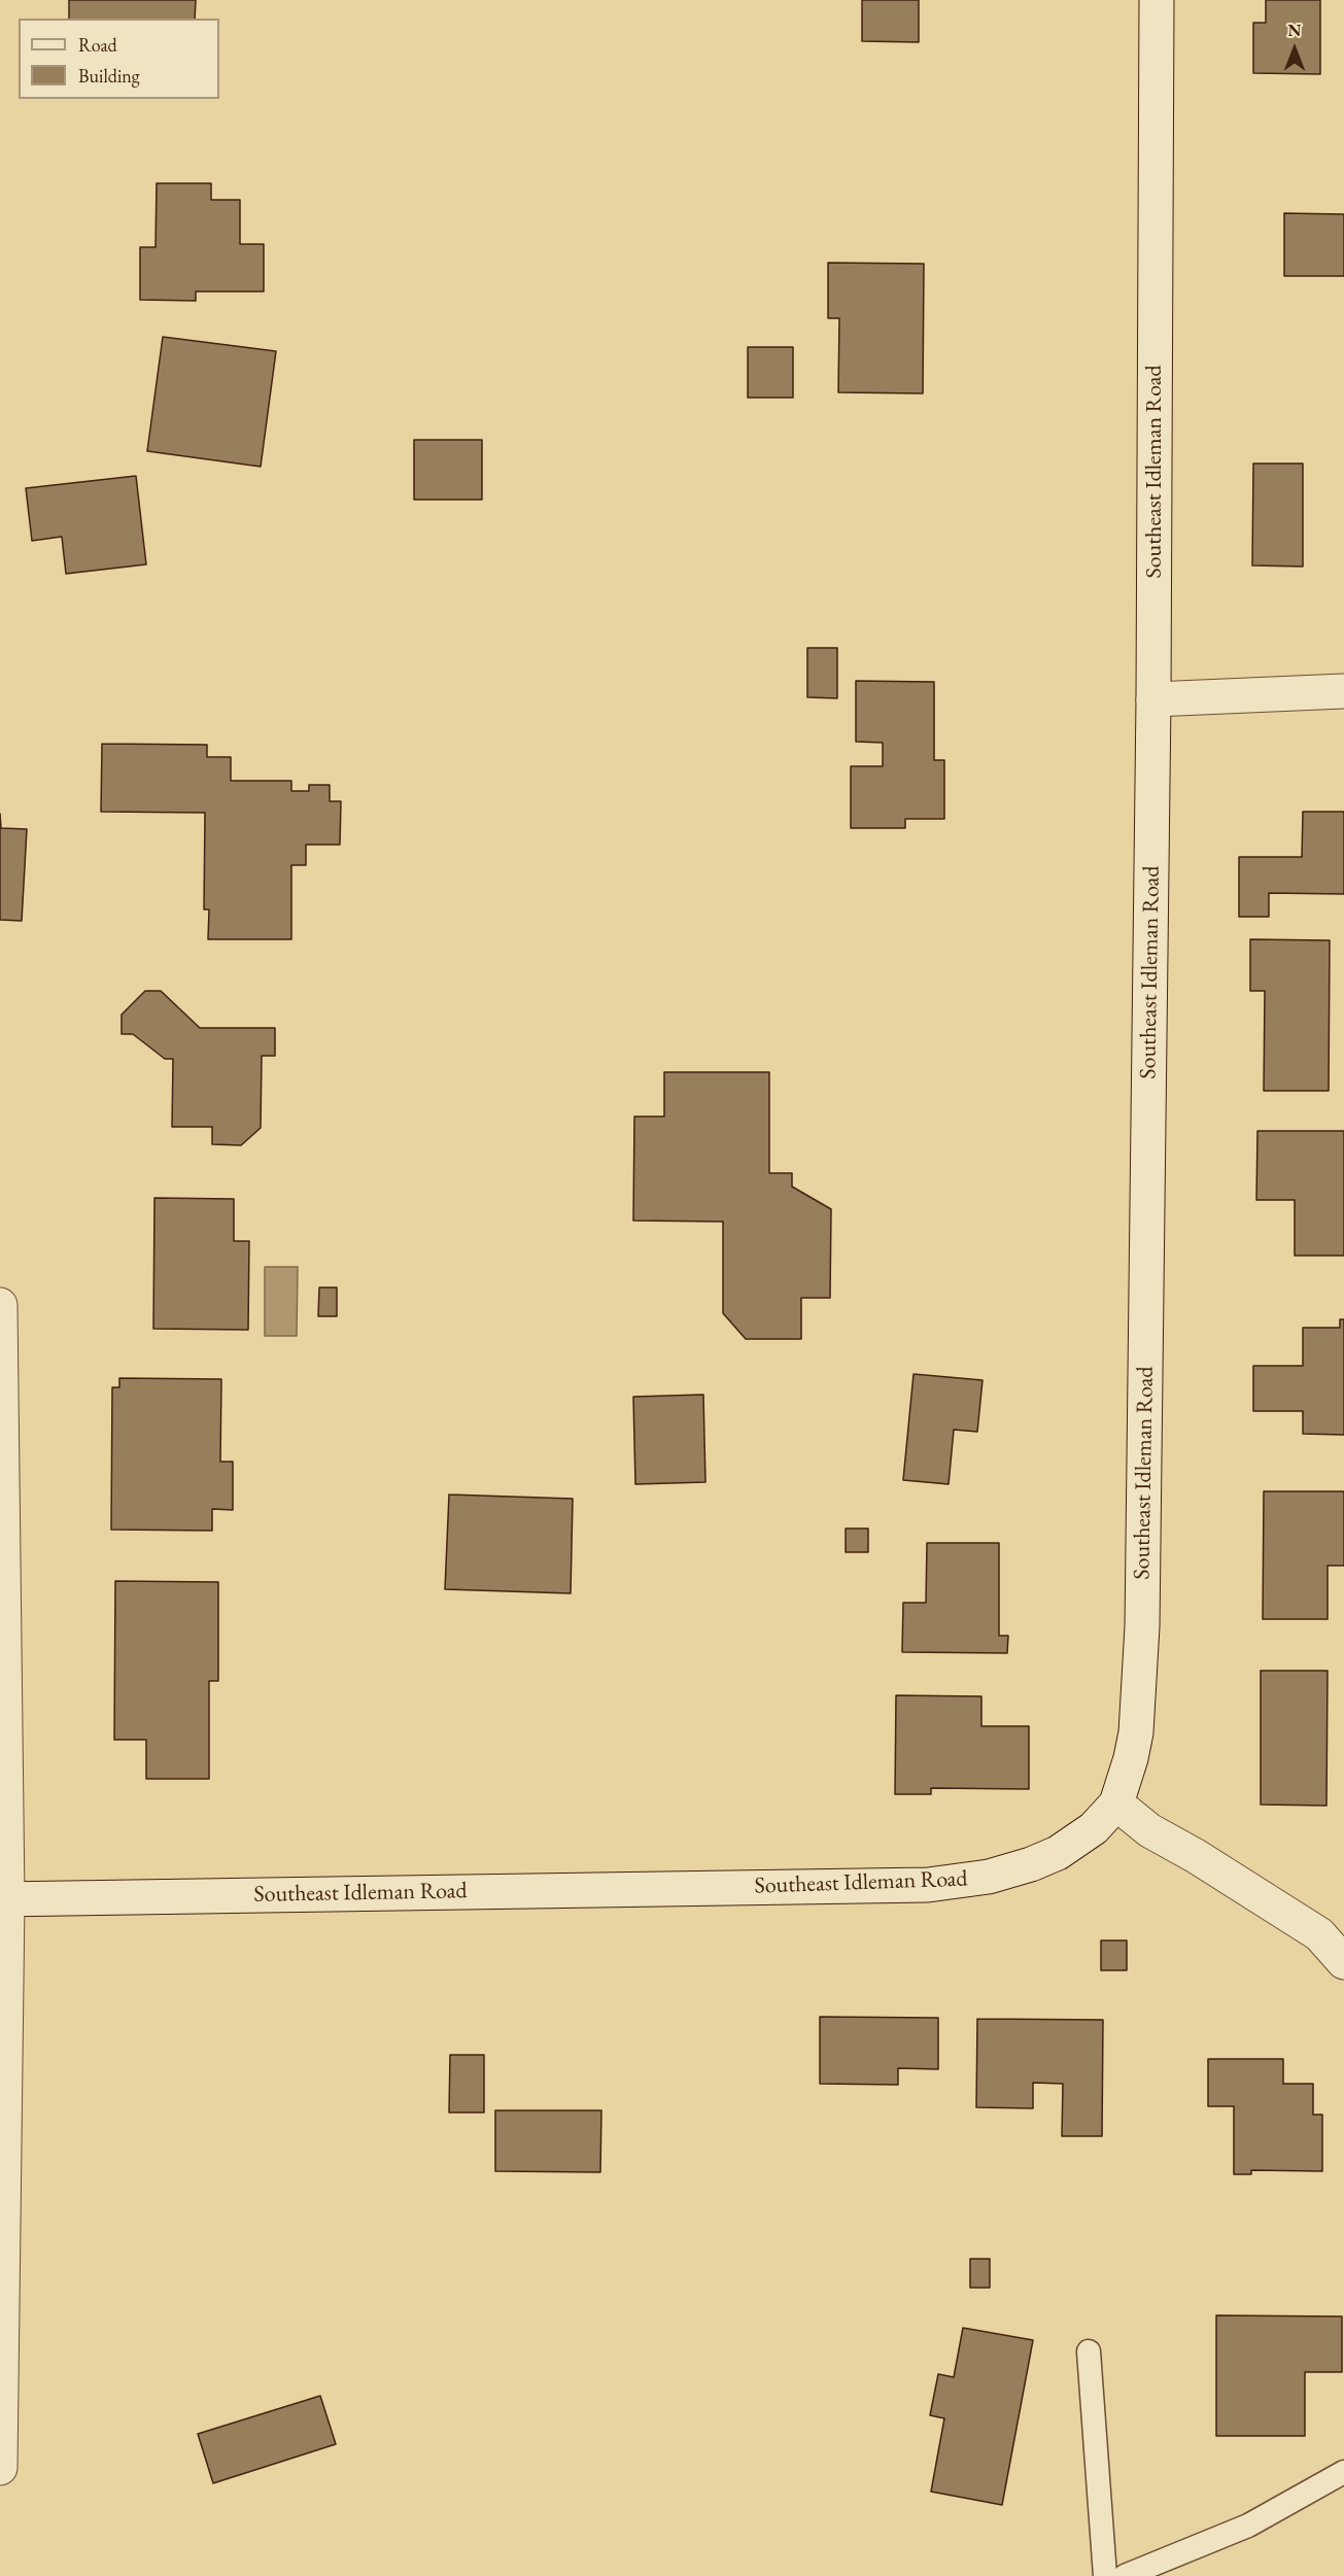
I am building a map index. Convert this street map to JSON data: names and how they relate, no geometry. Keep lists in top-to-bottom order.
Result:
{
  "streets": {
    "main road": ["Southeast Idleman Road"]
  },
  "legend": ["Road", "Building"],
  "north": "top"
}
